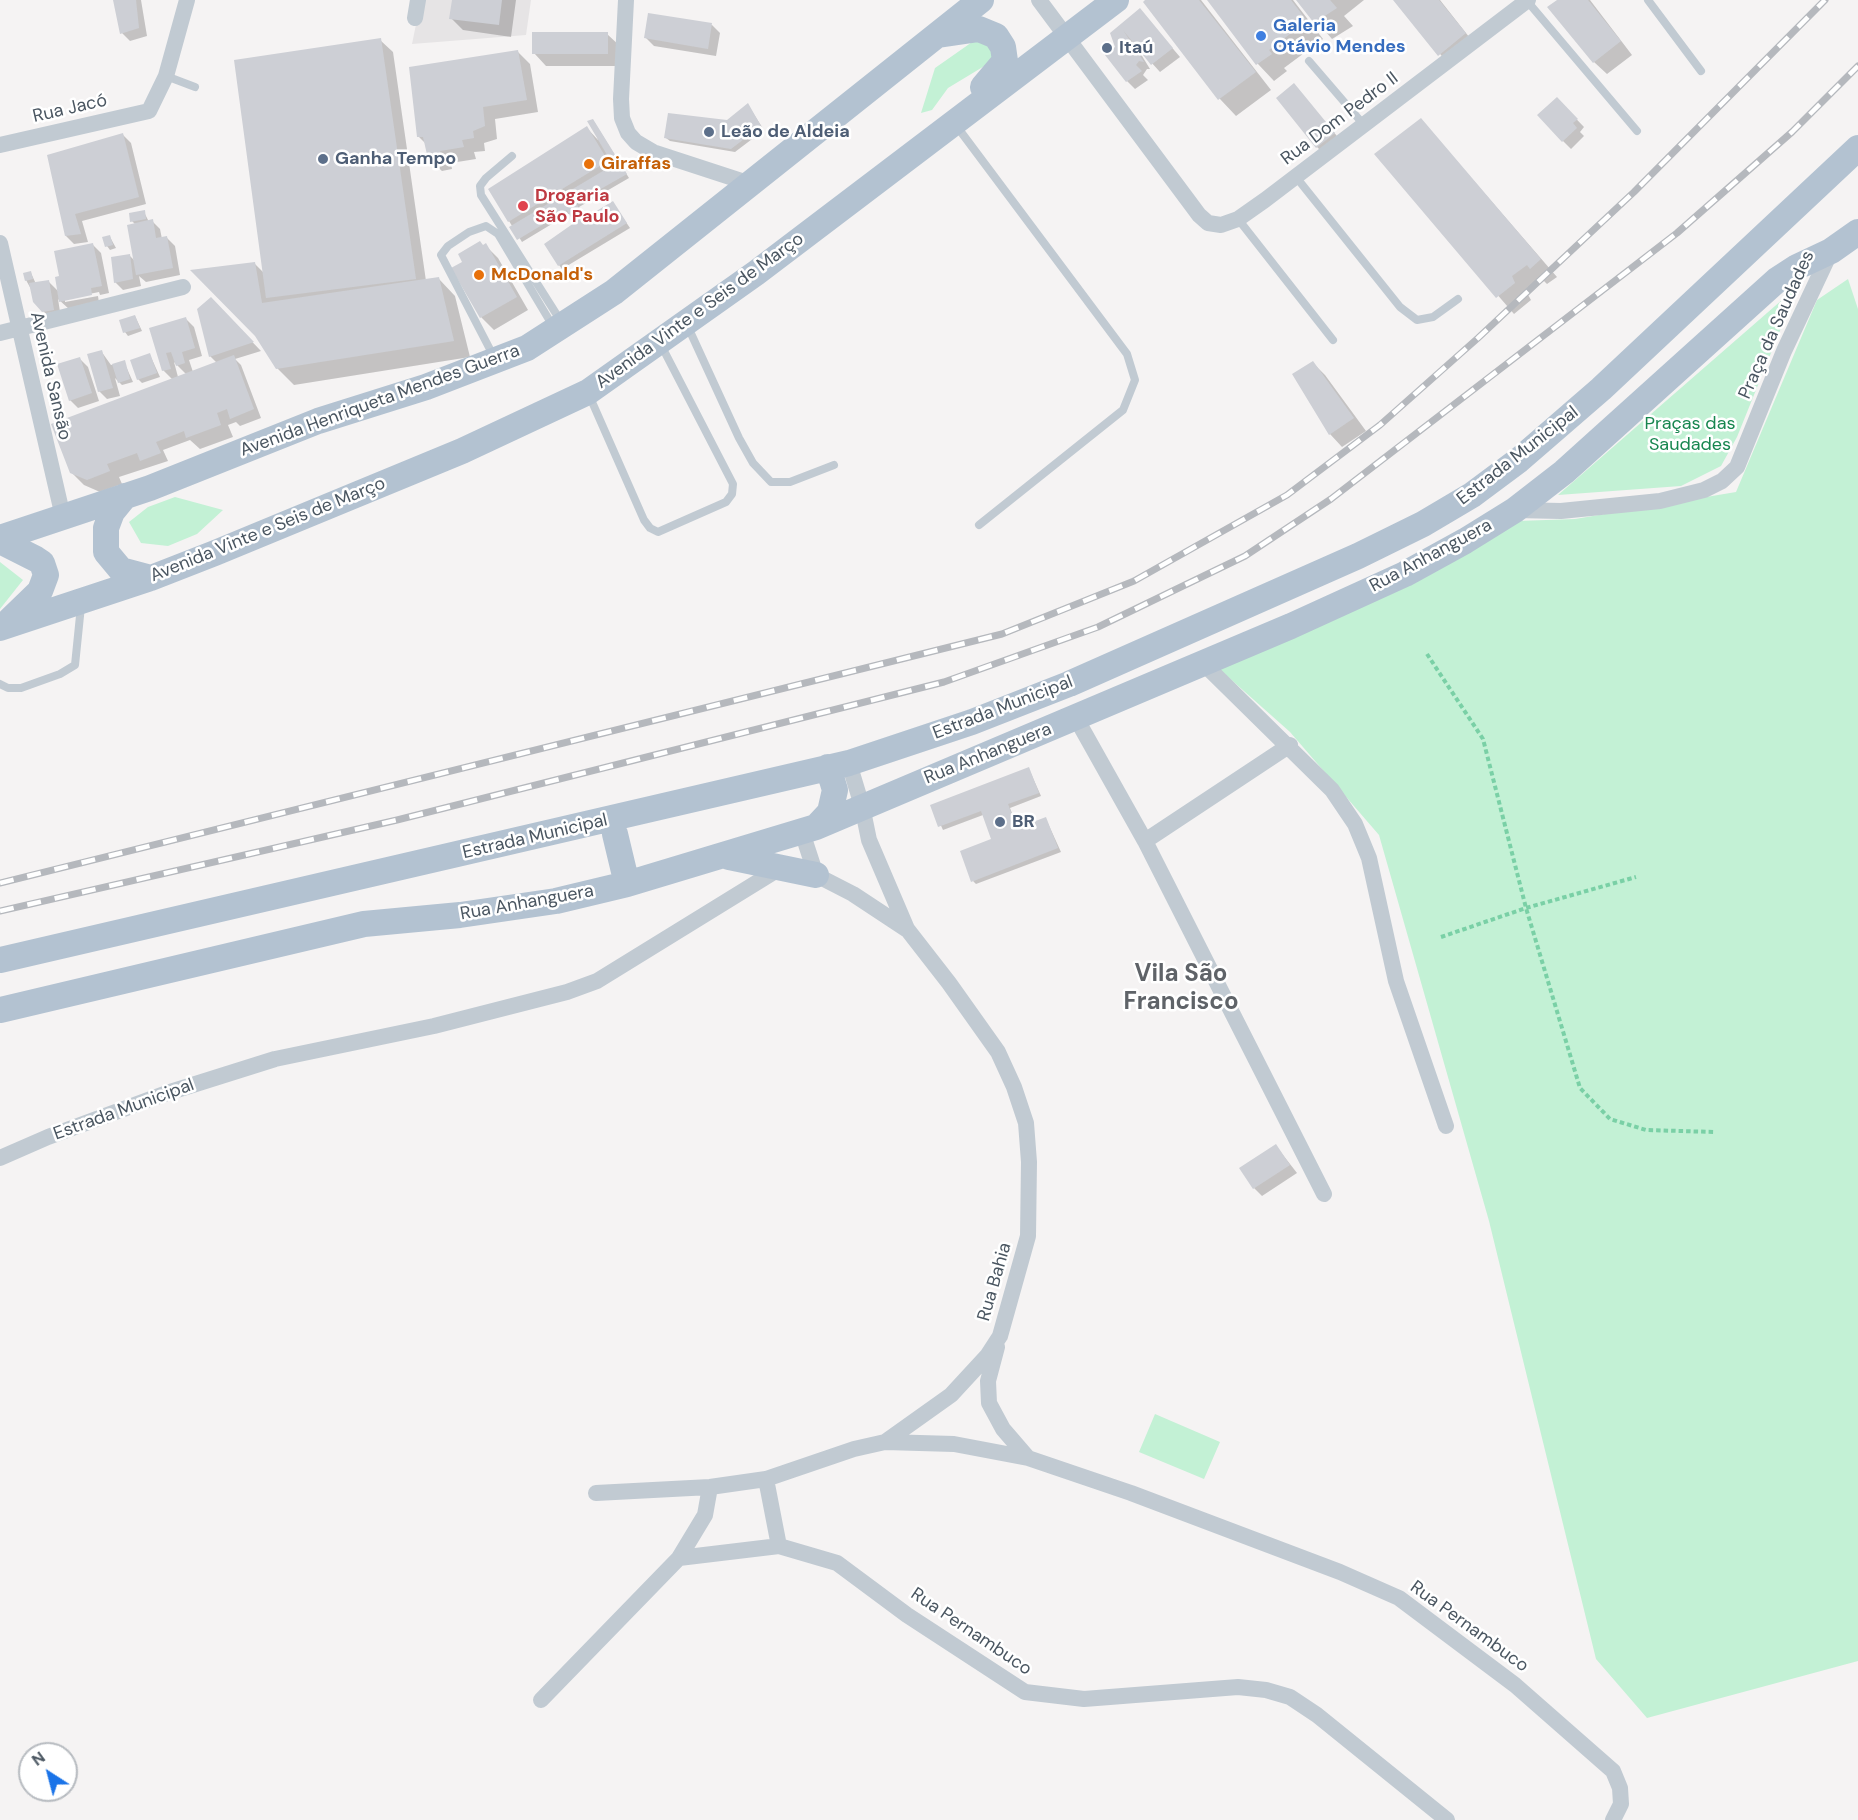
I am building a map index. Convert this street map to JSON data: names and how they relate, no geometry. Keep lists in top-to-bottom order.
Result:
{
  "streets": {
    "main road": [
      "Avenida Vinte e Seis de Março",
      "Avenida Henriqueta Mendes Guerra",
      "Estrada Municipal",
      "Rua Anhanguera"
    ],
    "street": [
      "Rua Jacó",
      "Rua Dom Pedro II",
      "Praça da Saudades",
      "Avenida Sansão",
      "Rua Bahia",
      "Rua Pernambuco"
    ]
  },
  "crossings": [
    ["Rua Dom Pedro II", "Avenida Vinte e Seis de Março"],
    ["Praça da Saudades", "Rua Anhanguera"],
    ["Avenida Sansão", "Avenida Henriqueta Mendes Guerra"],
    ["Rua Bahia", "Rua Pernambuco"]
  ],
  "districts": ["Vila São Francisco"],
  "parks": ["Praças das Saudades"],
  "places": [
    "Galeria Otávio Mendes",
    "Itaú",
    "Leão de Aldeia",
    "Ganha Tempo",
    "Giraffas",
    "Drogaria São Paulo",
    "McDonald's",
    "BR"
  ],
  "north": "top left"
}
